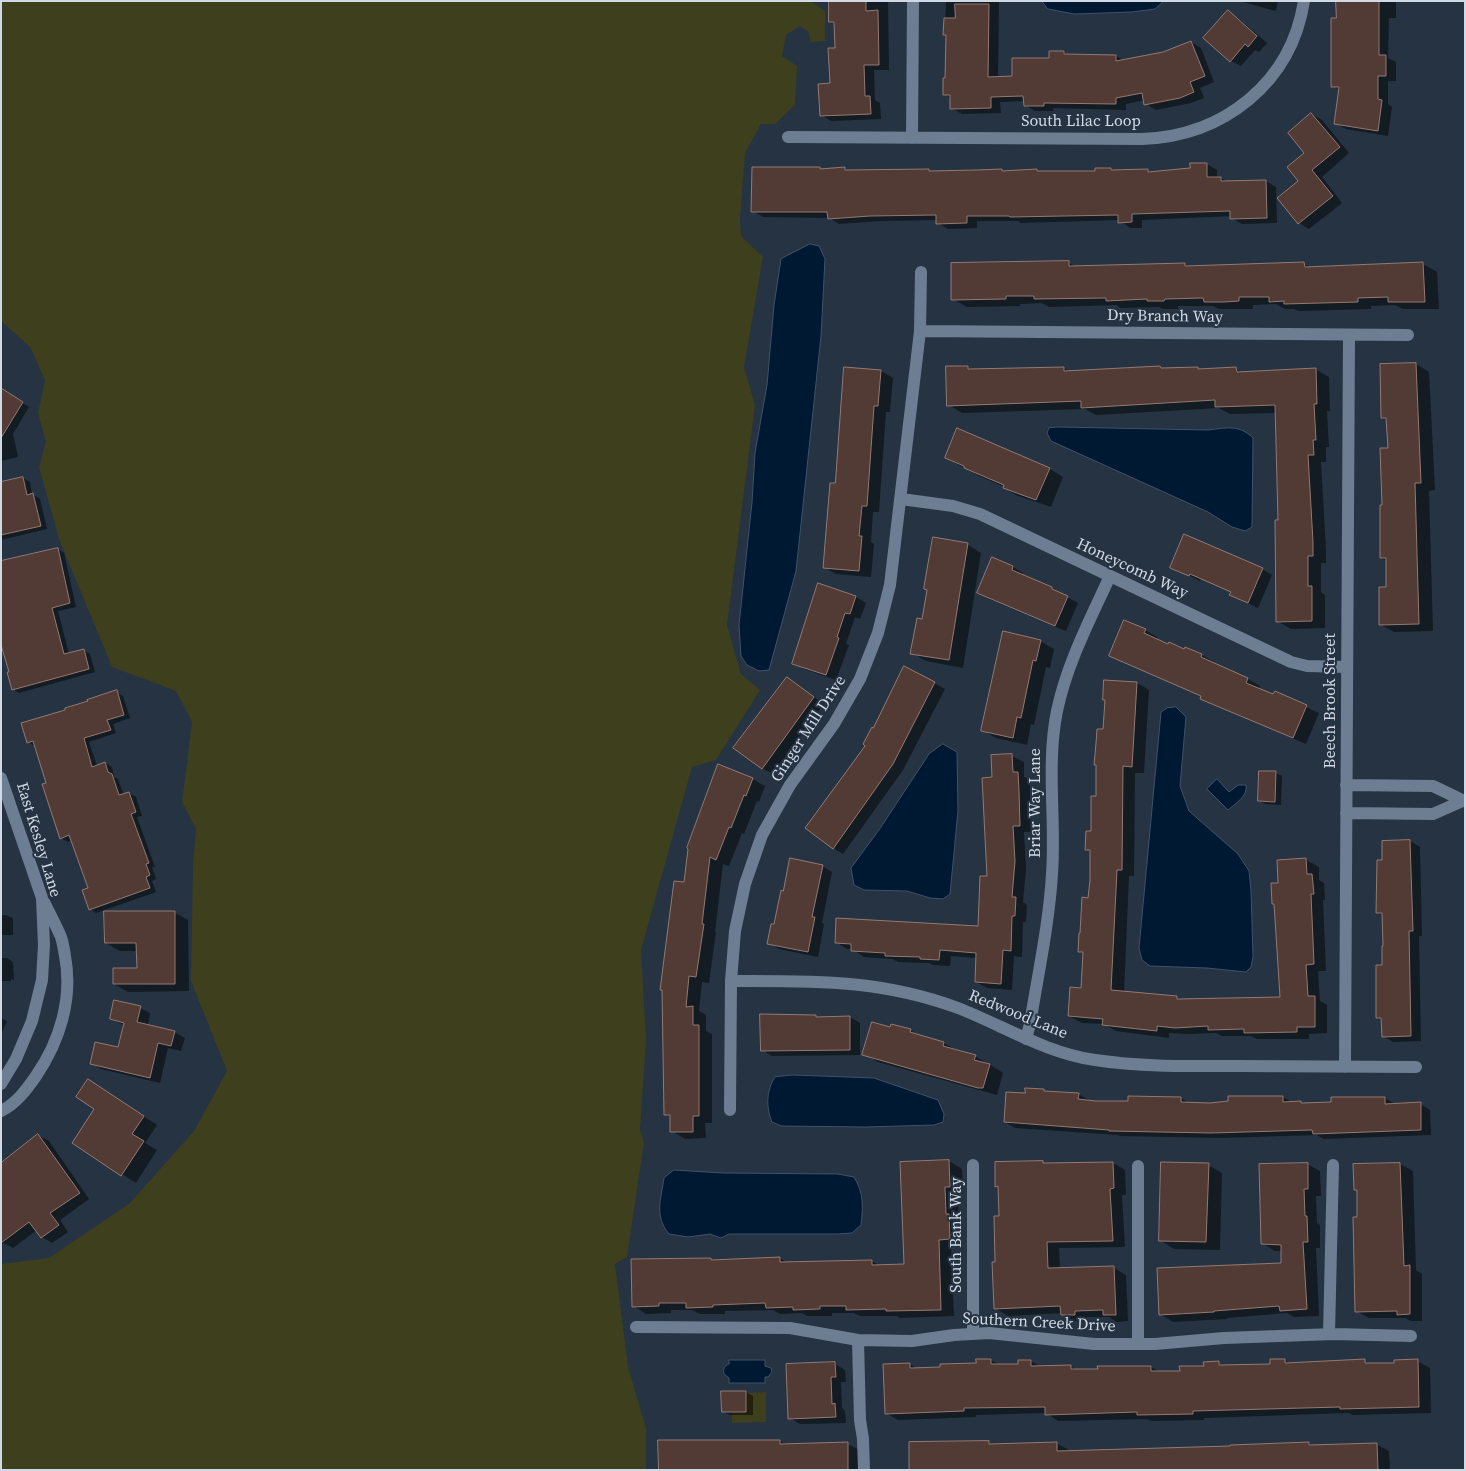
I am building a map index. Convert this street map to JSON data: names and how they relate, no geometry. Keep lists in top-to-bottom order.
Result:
{
  "streets": {
    "street": [
      "South Lilac Loop",
      "Dry Branch Way",
      "Honeycomb Way",
      "Beech Brook Street",
      "Ginger Mill Drive",
      "Briar Way Lane",
      "East Kesley Lane",
      "Redwood Lane",
      "South Bank Way",
      "Southern Creek Drive"
    ]
  },
  "crossings": [
    ["Dry Branch Way", "Beech Brook Street"],
    ["Dry Branch Way", "Ginger Mill Drive"],
    ["Honeycomb Way", "Beech Brook Street"],
    ["Honeycomb Way", "Ginger Mill Drive"],
    ["Honeycomb Way", "Briar Way Lane"],
    ["Beech Brook Street", "Redwood Lane"],
    ["Ginger Mill Drive", "Redwood Lane"],
    ["Briar Way Lane", "Redwood Lane"],
    ["South Bank Way", "Southern Creek Drive"]
  ]
}
